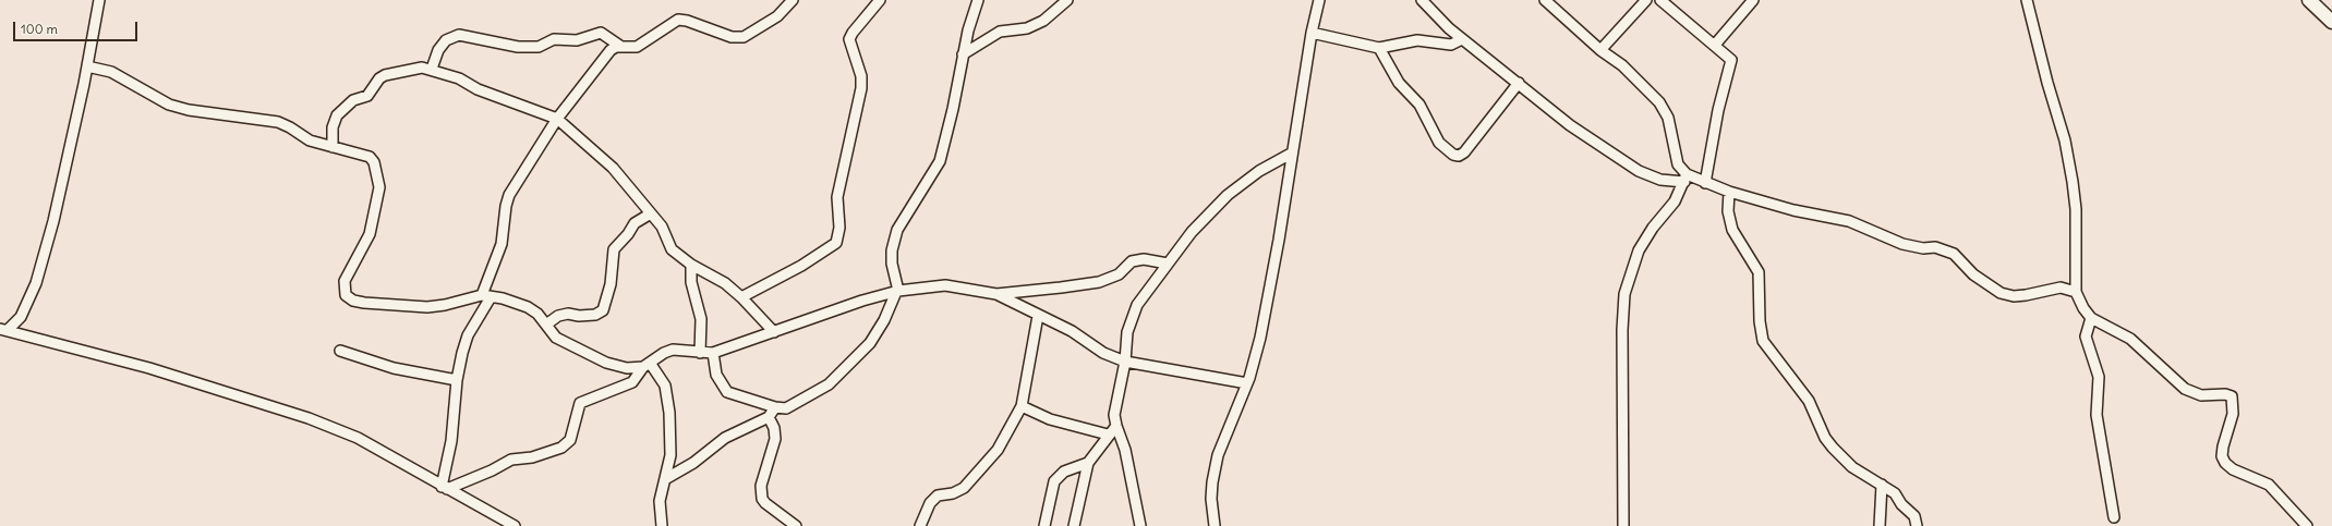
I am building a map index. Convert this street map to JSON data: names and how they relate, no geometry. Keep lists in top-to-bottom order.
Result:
{
  "scale_bar": "100 m"
}
